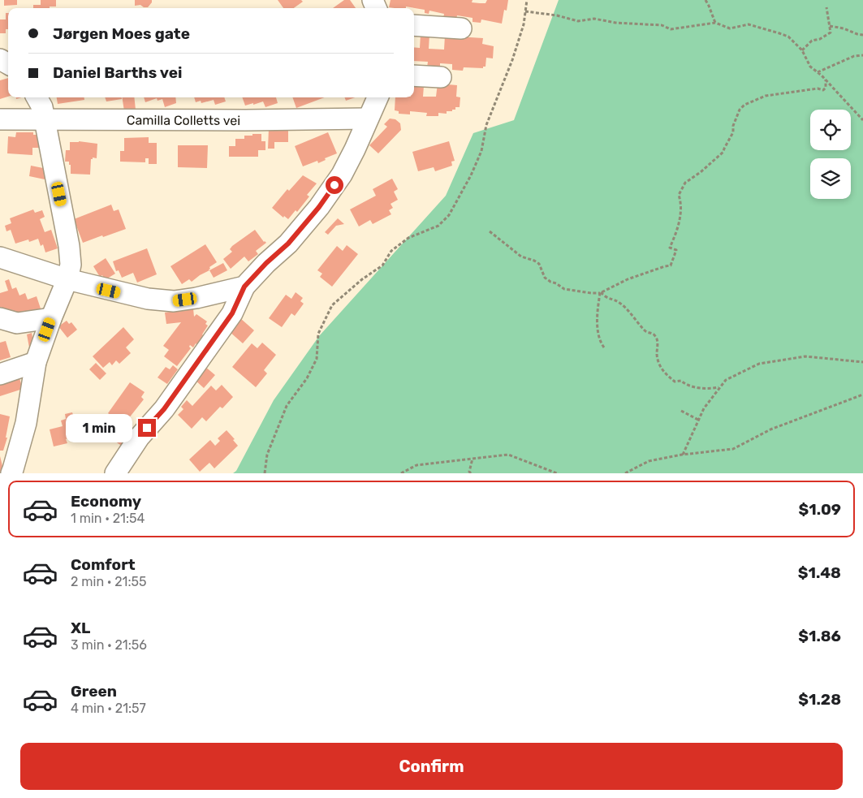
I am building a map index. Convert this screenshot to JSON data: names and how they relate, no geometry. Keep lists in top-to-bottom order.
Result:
{
  "streets": {
    "street": ["Camilla Colletts vei"]
  },
  "page": {
    "banner": ["Jørgen Moes gate", "Daniel Barths vei"],
    "bubble": "1 min",
    "list": [
      {
        "name": "Economy",
        "note": "1 min · 21:54",
        "value": "$1.09"
      },
      {
        "name": "Comfort",
        "note": "2 min · 21:55",
        "value": "$1.48"
      },
      {
        "name": "XL",
        "note": "3 min · 21:56",
        "value": "$1.86"
      },
      {
        "name": "Green",
        "note": "4 min · 21:57",
        "value": "$1.28"
      }
    ],
    "buttons": "Confirm"
  }
}
